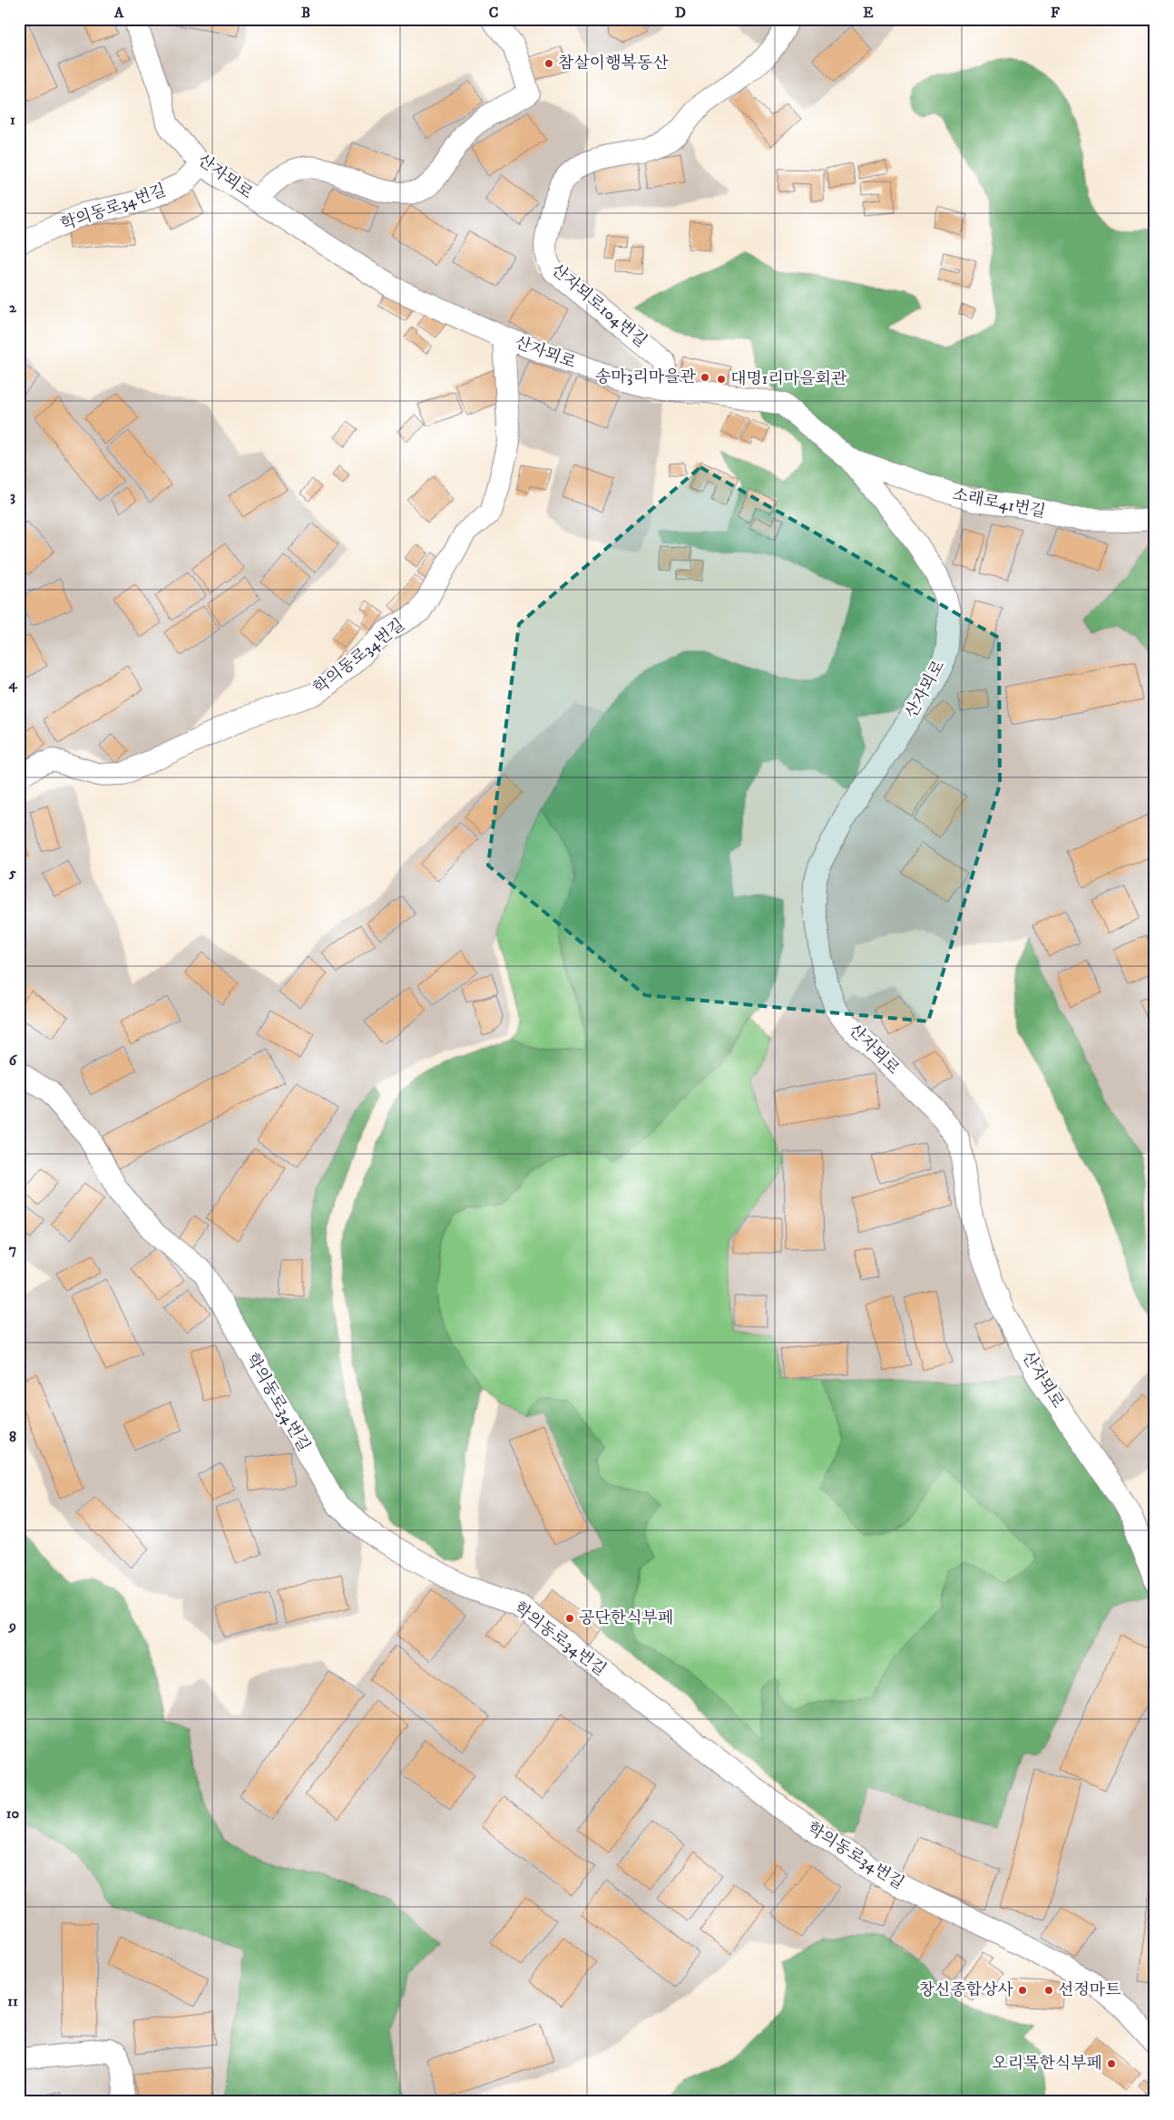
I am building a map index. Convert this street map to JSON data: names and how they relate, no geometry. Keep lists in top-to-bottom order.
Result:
{
  "streets": {
    "street": [
      "산자뫼로",
      "학의동로34번길",
      "산자뫼로104번길",
      "소래로41번길"
    ]
  },
  "crossings": [
    ["산자뫼로", "학의동로34번길"],
    ["산자뫼로", "산자뫼로104번길"],
    ["산자뫼로", "소래로41번길"]
  ],
  "places": [
    "참살이행복동산",
    "송마3리마을관",
    "대명1리마을회관",
    "공단한식부페",
    "창신종합상사",
    "선정마트",
    "오리목한식부페"
  ],
  "grid": {
    "columns": [
      "A",
      "B",
      "C",
      "D",
      "E",
      "F"
    ],
    "rows": [
      "1",
      "2",
      "3",
      "4",
      "5",
      "6",
      "7",
      "8",
      "9",
      "10",
      "11"
    ]
  }
}
